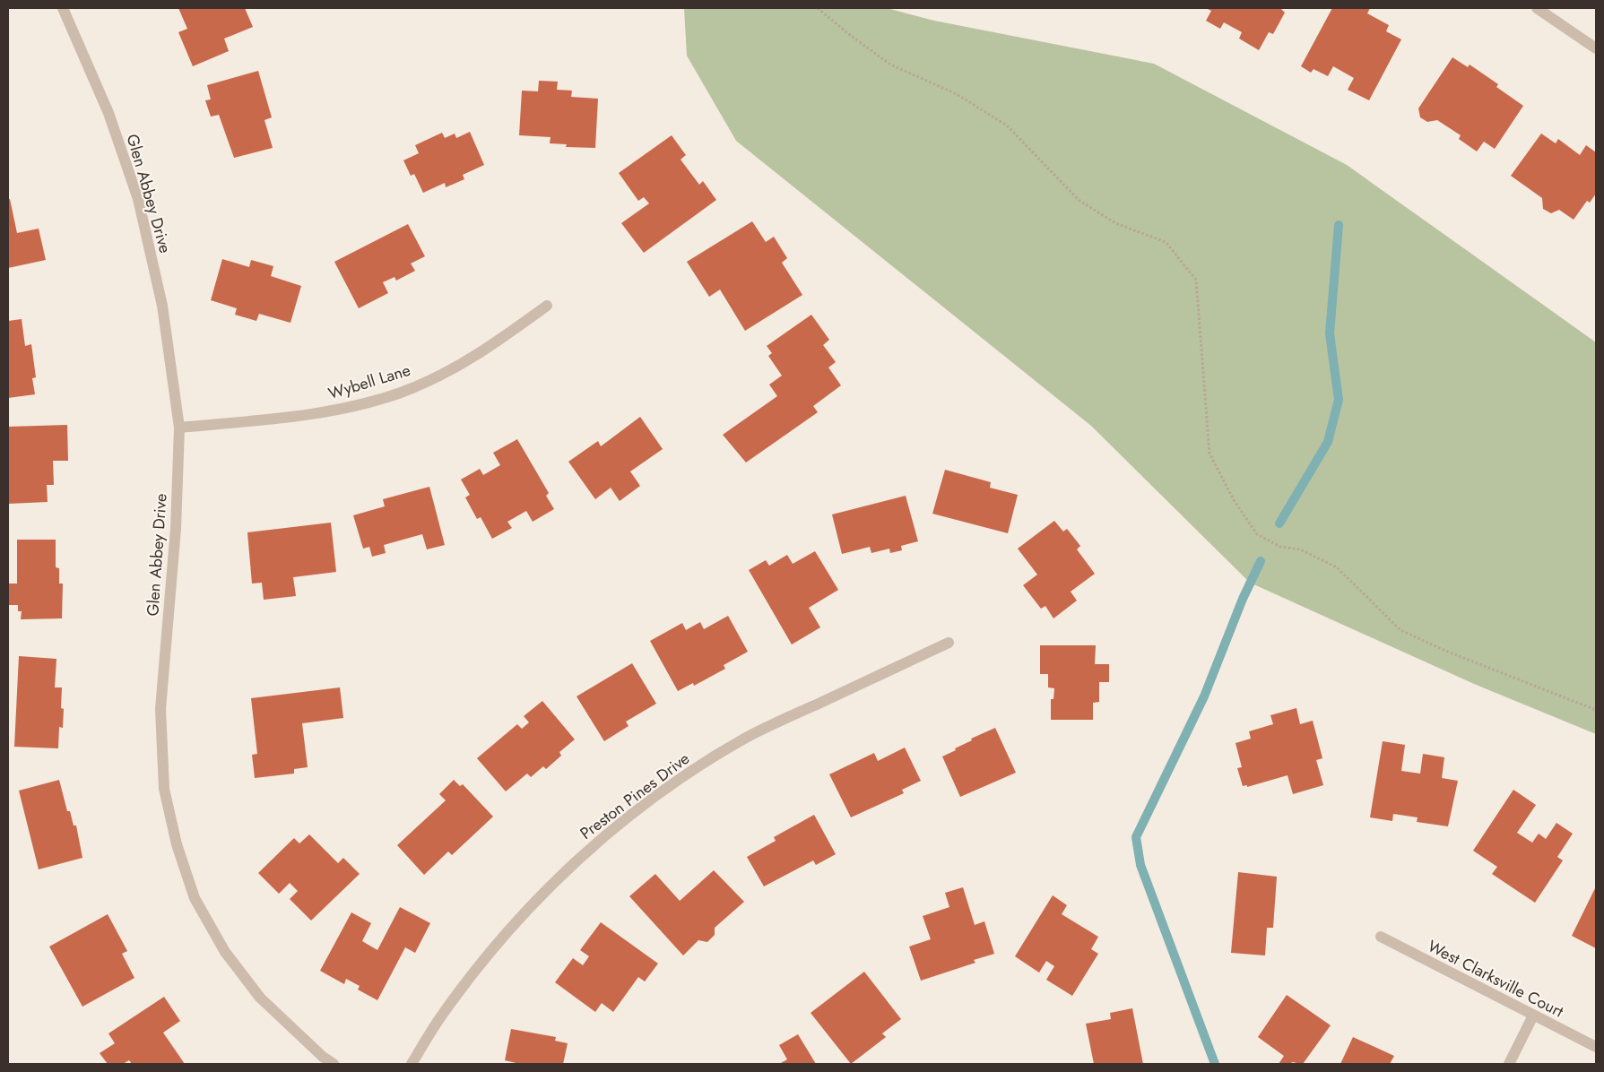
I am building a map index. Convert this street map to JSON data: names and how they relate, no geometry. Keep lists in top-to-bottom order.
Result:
{
  "streets": {
    "street": [
      "Glen Abbey Drive",
      "Wybell Lane",
      "Preston Pines Drive",
      "West Clarksville Court"
    ]
  },
  "crossings": [
    ["Glen Abbey Drive", "Wybell Lane"]
  ]
}
